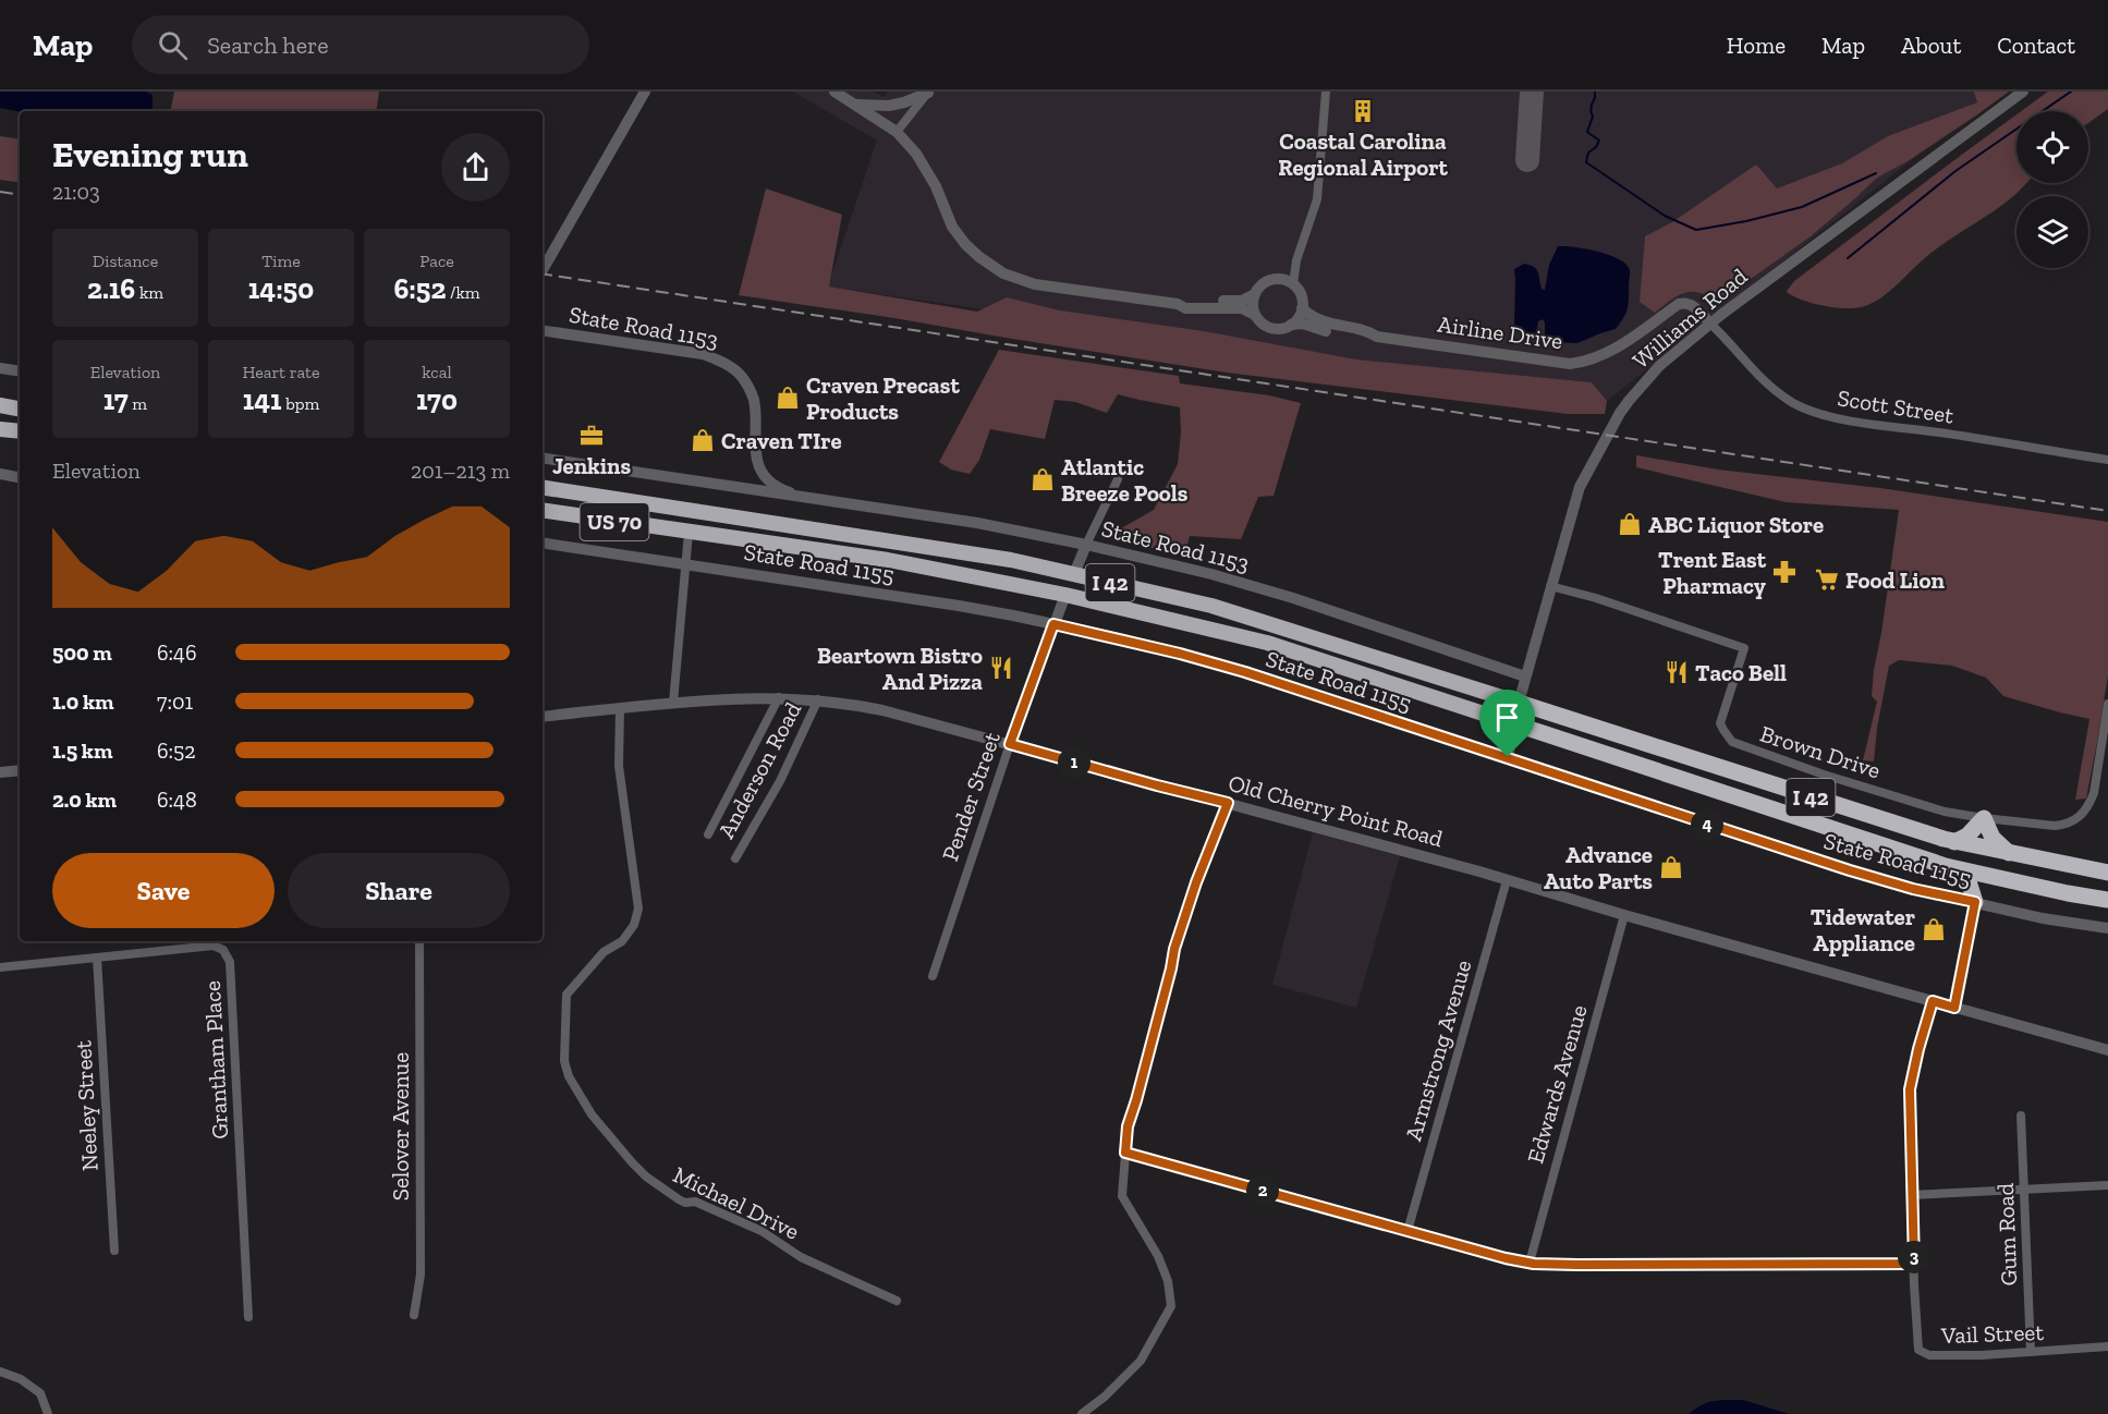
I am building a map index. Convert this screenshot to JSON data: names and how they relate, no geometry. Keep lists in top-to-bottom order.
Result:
{
  "streets": {
    "highway": ["US 70", "I 42"],
    "street": [
      "Williams Road",
      "State Road 1153",
      "Airline Drive",
      "Scott Street",
      "State Road 1155",
      "Brown Drive",
      "Anderson Road",
      "Pender Street",
      "Old Cherry Point Road",
      "Armstrong Avenue",
      "Grantham Place",
      "Edwards Avenue",
      "Neeley Street",
      "Selover Avenue",
      "Michael Drive",
      "Gum Road",
      "Vail Street"
    ]
  },
  "crossings": [
    ["Williams Road", "State Road 1153"],
    ["Williams Road", "Airline Drive"],
    ["Williams Road", "Scott Street"],
    ["Williams Road", "US 70"],
    ["Williams Road", "State Road 1155"],
    ["Williams Road", "I 42"],
    ["Williams Road", "Brown Drive"],
    ["Airline Drive", "Scott Street"],
    ["US 70", "Pender Street"],
    ["State Road 1155", "Pender Street"],
    ["Anderson Road", "Old Cherry Point Road"],
    ["Pender Street", "Old Cherry Point Road"],
    ["Old Cherry Point Road", "Armstrong Avenue"],
    ["Old Cherry Point Road", "Edwards Avenue"],
    ["Old Cherry Point Road", "Michael Drive"],
    ["Old Cherry Point Road", "Vail Street"],
    ["Grantham Place", "Neeley Street"],
    ["Gum Road", "Vail Street"]
  ],
  "places": {
    "building": ["Coastal Carolina Regional Airport"],
    "shop": [
      "Craven Precast Products",
      "Craven TIre",
      "Atlantic Breeze Pools",
      "ABC Liquor Store",
      "Advance Auto Parts",
      "Tidewater Appliance"
    ],
    "office": ["Jenkins"],
    "pharmacy": ["Trent East Pharmacy"],
    "supermarket": ["Food Lion"],
    "restaurant": ["Beartown Bistro And Pizza", "Taco Bell"]
  },
  "page": {
    "header": "Map",
    "search": "Search here",
    "nav": [
      "Home",
      "Map",
      "About",
      "Contact"
    ],
    "heading": ["Evening run", "21:03"],
    "stats": [
      ["Distance", "2.16 km"],
      ["Time", "14:50"],
      ["Pace", "6:52 /km"],
      ["Elevation", "17 m"],
      ["Heart rate", "141 bpm"],
      ["kcal", "170"]
    ],
    "chart": ["Elevation", "201–213 m"],
    "list": [
      {
        "name": "500 m",
        "note": "6:46"
      },
      {
        "name": "1.0 km",
        "note": "7:01"
      },
      {
        "name": "1.5 km",
        "note": "6:52"
      },
      {
        "name": "2.0 km",
        "note": "6:48"
      }
    ],
    "pins": [
      "1",
      "4",
      "2",
      "3"
    ],
    "buttons": ["Save", "Share"]
  }
}
